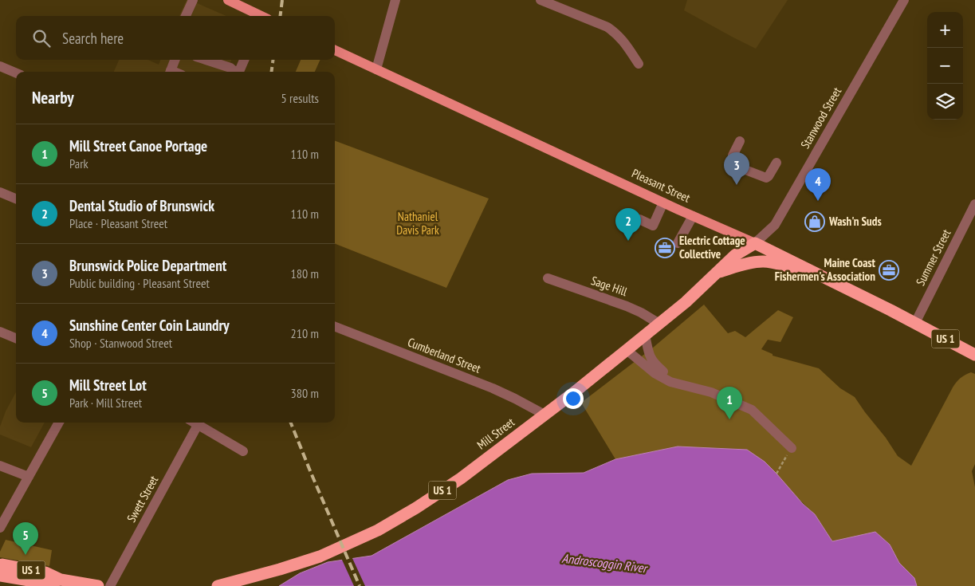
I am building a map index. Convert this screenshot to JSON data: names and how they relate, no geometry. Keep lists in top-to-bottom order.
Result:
{
  "streets": {
    "highway": ["Pleasant Street", "US 1", "Mill Street"],
    "street": [
      "Stanwood Street",
      "Summer Street",
      "Sage Hill",
      "Cumberland Street",
      "Swett Street"
    ]
  },
  "crossings": [
    ["Stanwood Street", "Pleasant Street"],
    ["Stanwood Street", "Mill Street"],
    ["Pleasant Street", "Summer Street"],
    ["Pleasant Street", "US 1"],
    ["Pleasant Street", "Mill Street"],
    ["Sage Hill", "Mill Street"],
    ["US 1", "Mill Street"],
    ["Cumberland Street", "Mill Street"]
  ],
  "water": ["Androscoggin River"],
  "parks": ["Nathaniel Davis Park"],
  "places": {
    "shop": ["Wash'n Suds"],
    "office": ["Electric Cottage Collective", "Maine Coast Fishermen's Association"]
  },
  "page": {
    "map_buttons": ["+", "−"],
    "search": "Search here",
    "heading": ["Nearby", "5 results"],
    "list": [
      {
        "mark": "1",
        "name": "Mill Street Canoe Portage",
        "note": "Park",
        "value": "110 m"
      },
      {
        "mark": "2",
        "name": "Dental Studio of Brunswick",
        "note": "Place · Pleasant Street",
        "value": "110 m"
      },
      {
        "mark": "3",
        "name": "Brunswick Police Department",
        "note": "Public building · Pleasant Street",
        "value": "180 m"
      },
      {
        "mark": "4",
        "name": "Sunshine Center Coin Laundry",
        "note": "Shop · Stanwood Street",
        "value": "210 m"
      },
      {
        "mark": "5",
        "name": "Mill Street Lot",
        "note": "Park · Mill Street",
        "value": "380 m"
      }
    ],
    "pins": [
      "3",
      "4",
      "2",
      "1",
      "5"
    ]
  }
}
